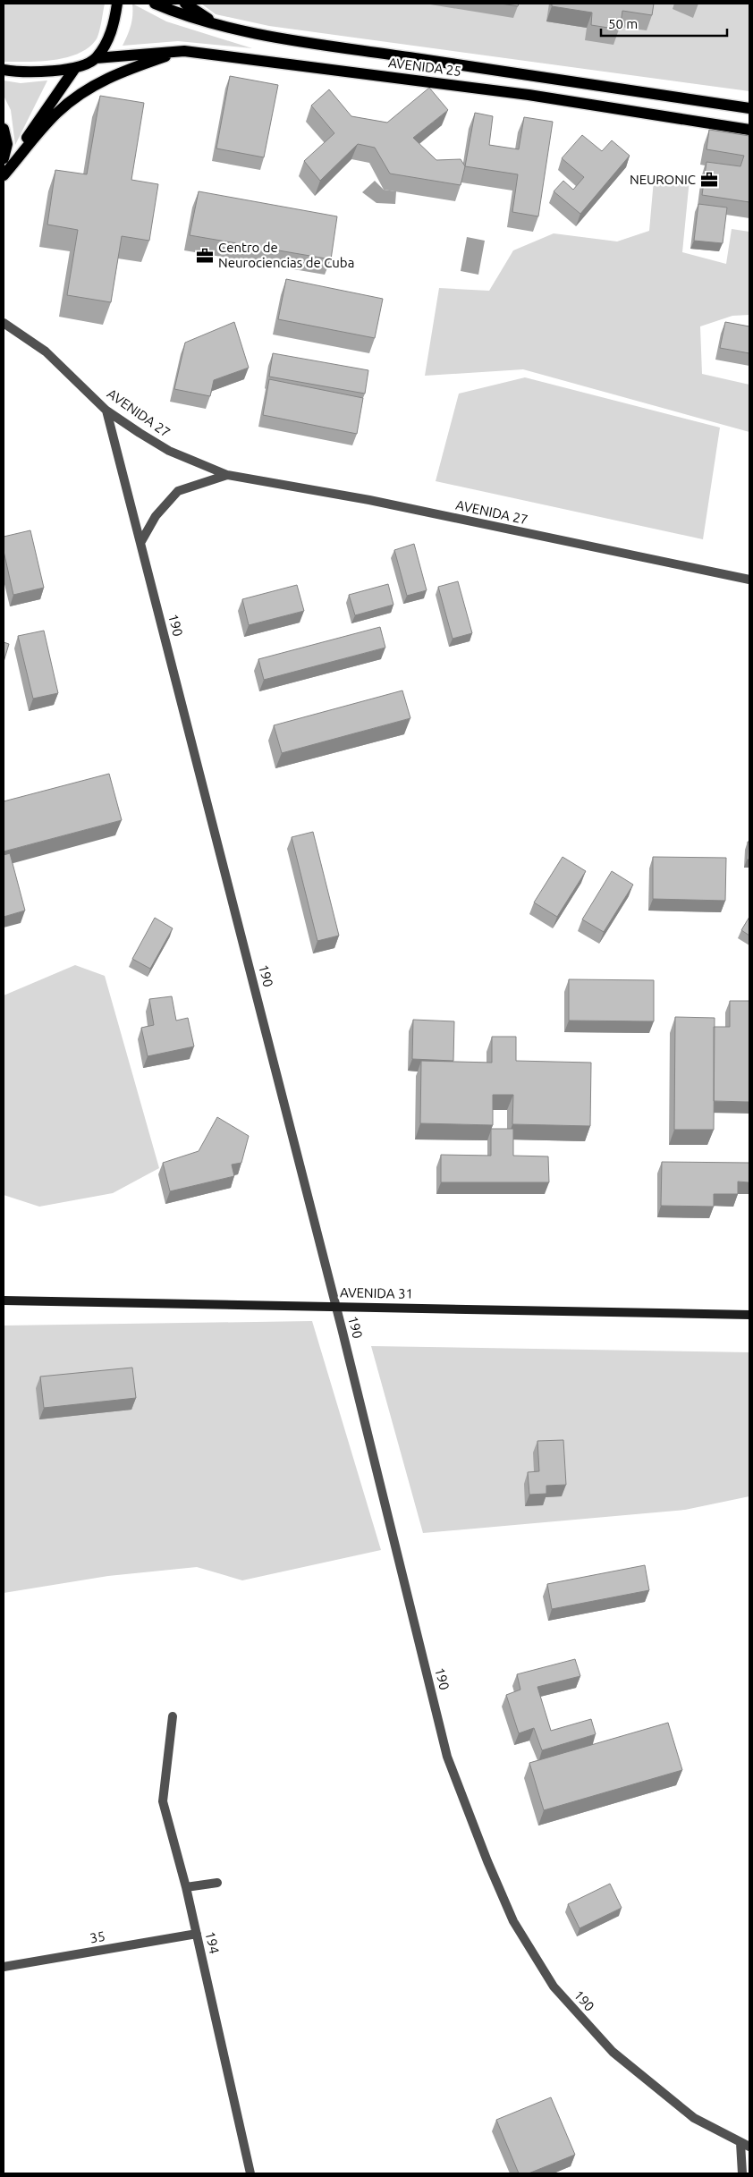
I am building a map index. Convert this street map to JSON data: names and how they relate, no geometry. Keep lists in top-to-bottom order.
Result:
{
  "streets": {
    "main road": ["AVENIDA 25", "AVENIDA 31"],
    "street": [
      "AVENIDA 27",
      "190",
      "35",
      "194"
    ]
  },
  "crossings": [
    ["AVENIDA 27", "190"],
    ["190", "AVENIDA 31"],
    ["35", "194"]
  ],
  "places": {
    "office": ["NEURONIC", "Centro de Neurociencias de Cuba"]
  },
  "scale_bar": "50 m"
}
